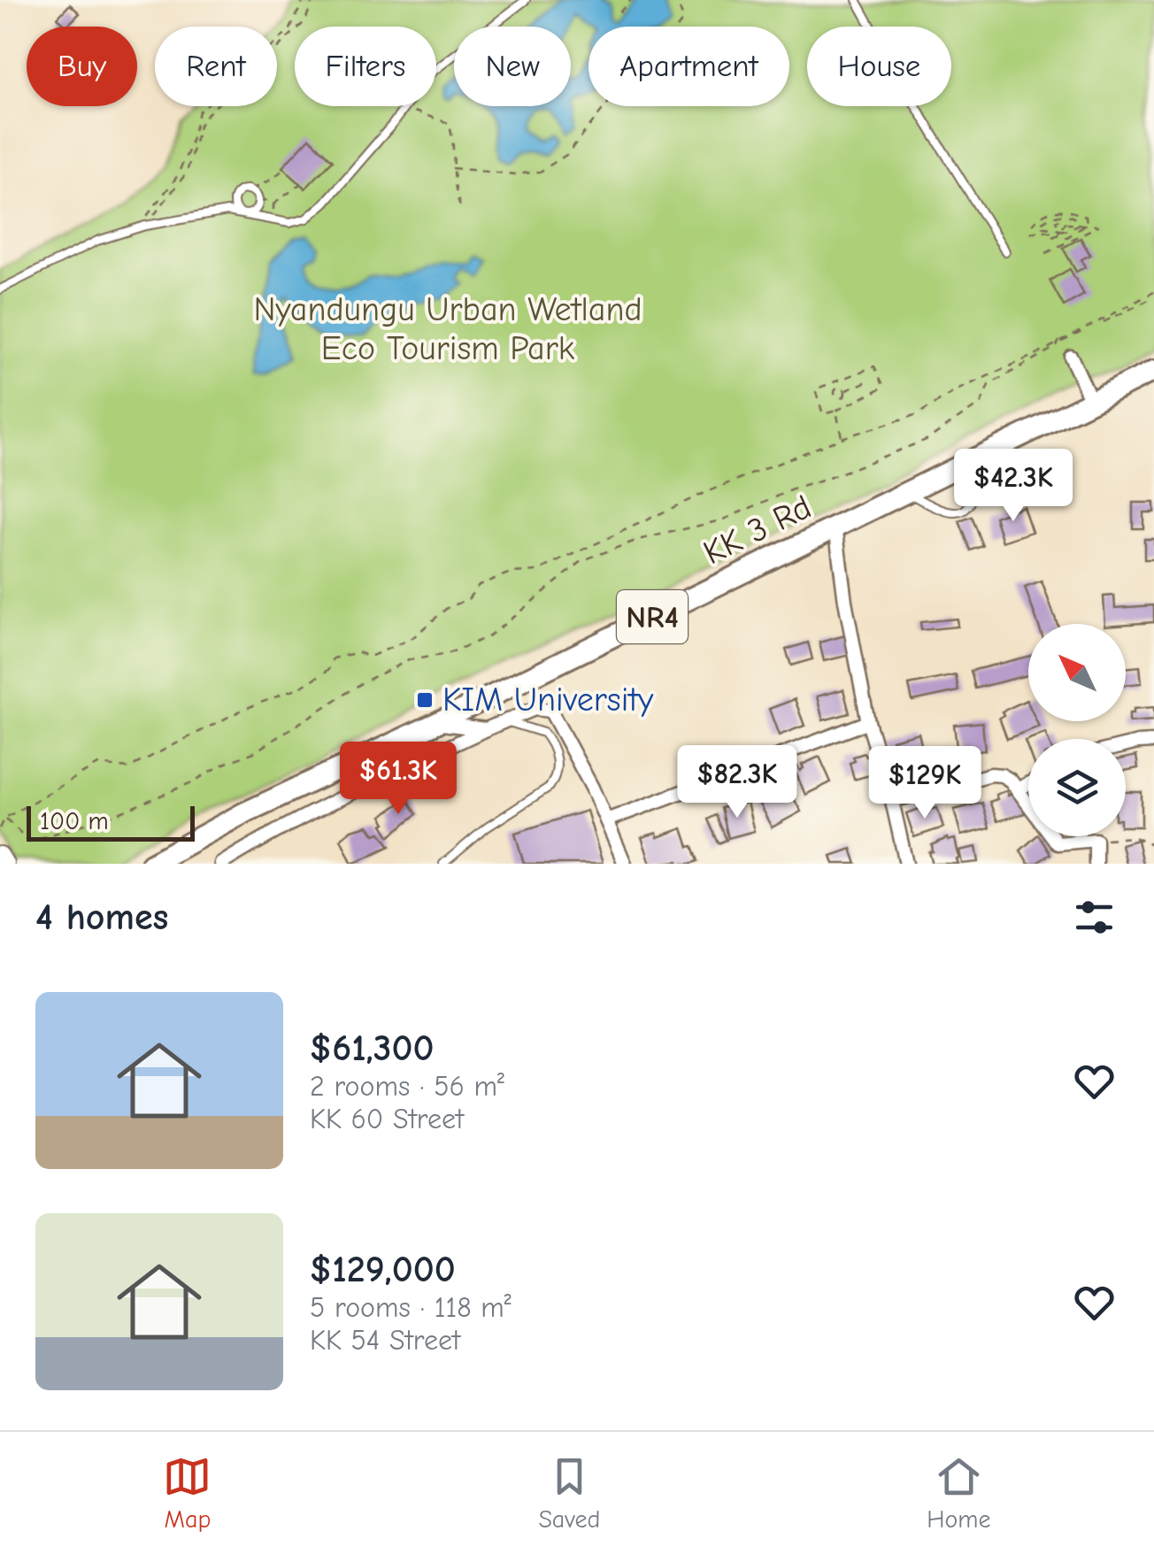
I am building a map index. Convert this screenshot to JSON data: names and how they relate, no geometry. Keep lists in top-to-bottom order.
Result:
{
  "streets": {
    "highway": ["KK 3 Rd", "NR4"]
  },
  "parks": ["Nyandungu Urban Wetland Eco Tourism Park"],
  "places": {
    "transit": ["KIM University"]
  },
  "scale_bar": "100 m",
  "north": "top left",
  "page": {
    "chip": [
      "Buy",
      "Rent",
      "Filters",
      "New",
      "Apartment",
      "House"
    ],
    "price": [
      "$42.3K",
      "$61.3K",
      "$82.3K",
      "$129K"
    ],
    "scale": "100 m",
    "heading": "4 homes",
    "list": [
      {
        "name": "$61,300",
        "note": "2 rooms · 56 m² · KK 60 Street"
      },
      {
        "name": "$129,000",
        "note": "5 rooms · 118 m² · KK 54 Street"
      }
    ],
    "tabs": ["Map", "Saved", "Home"]
  }
}
